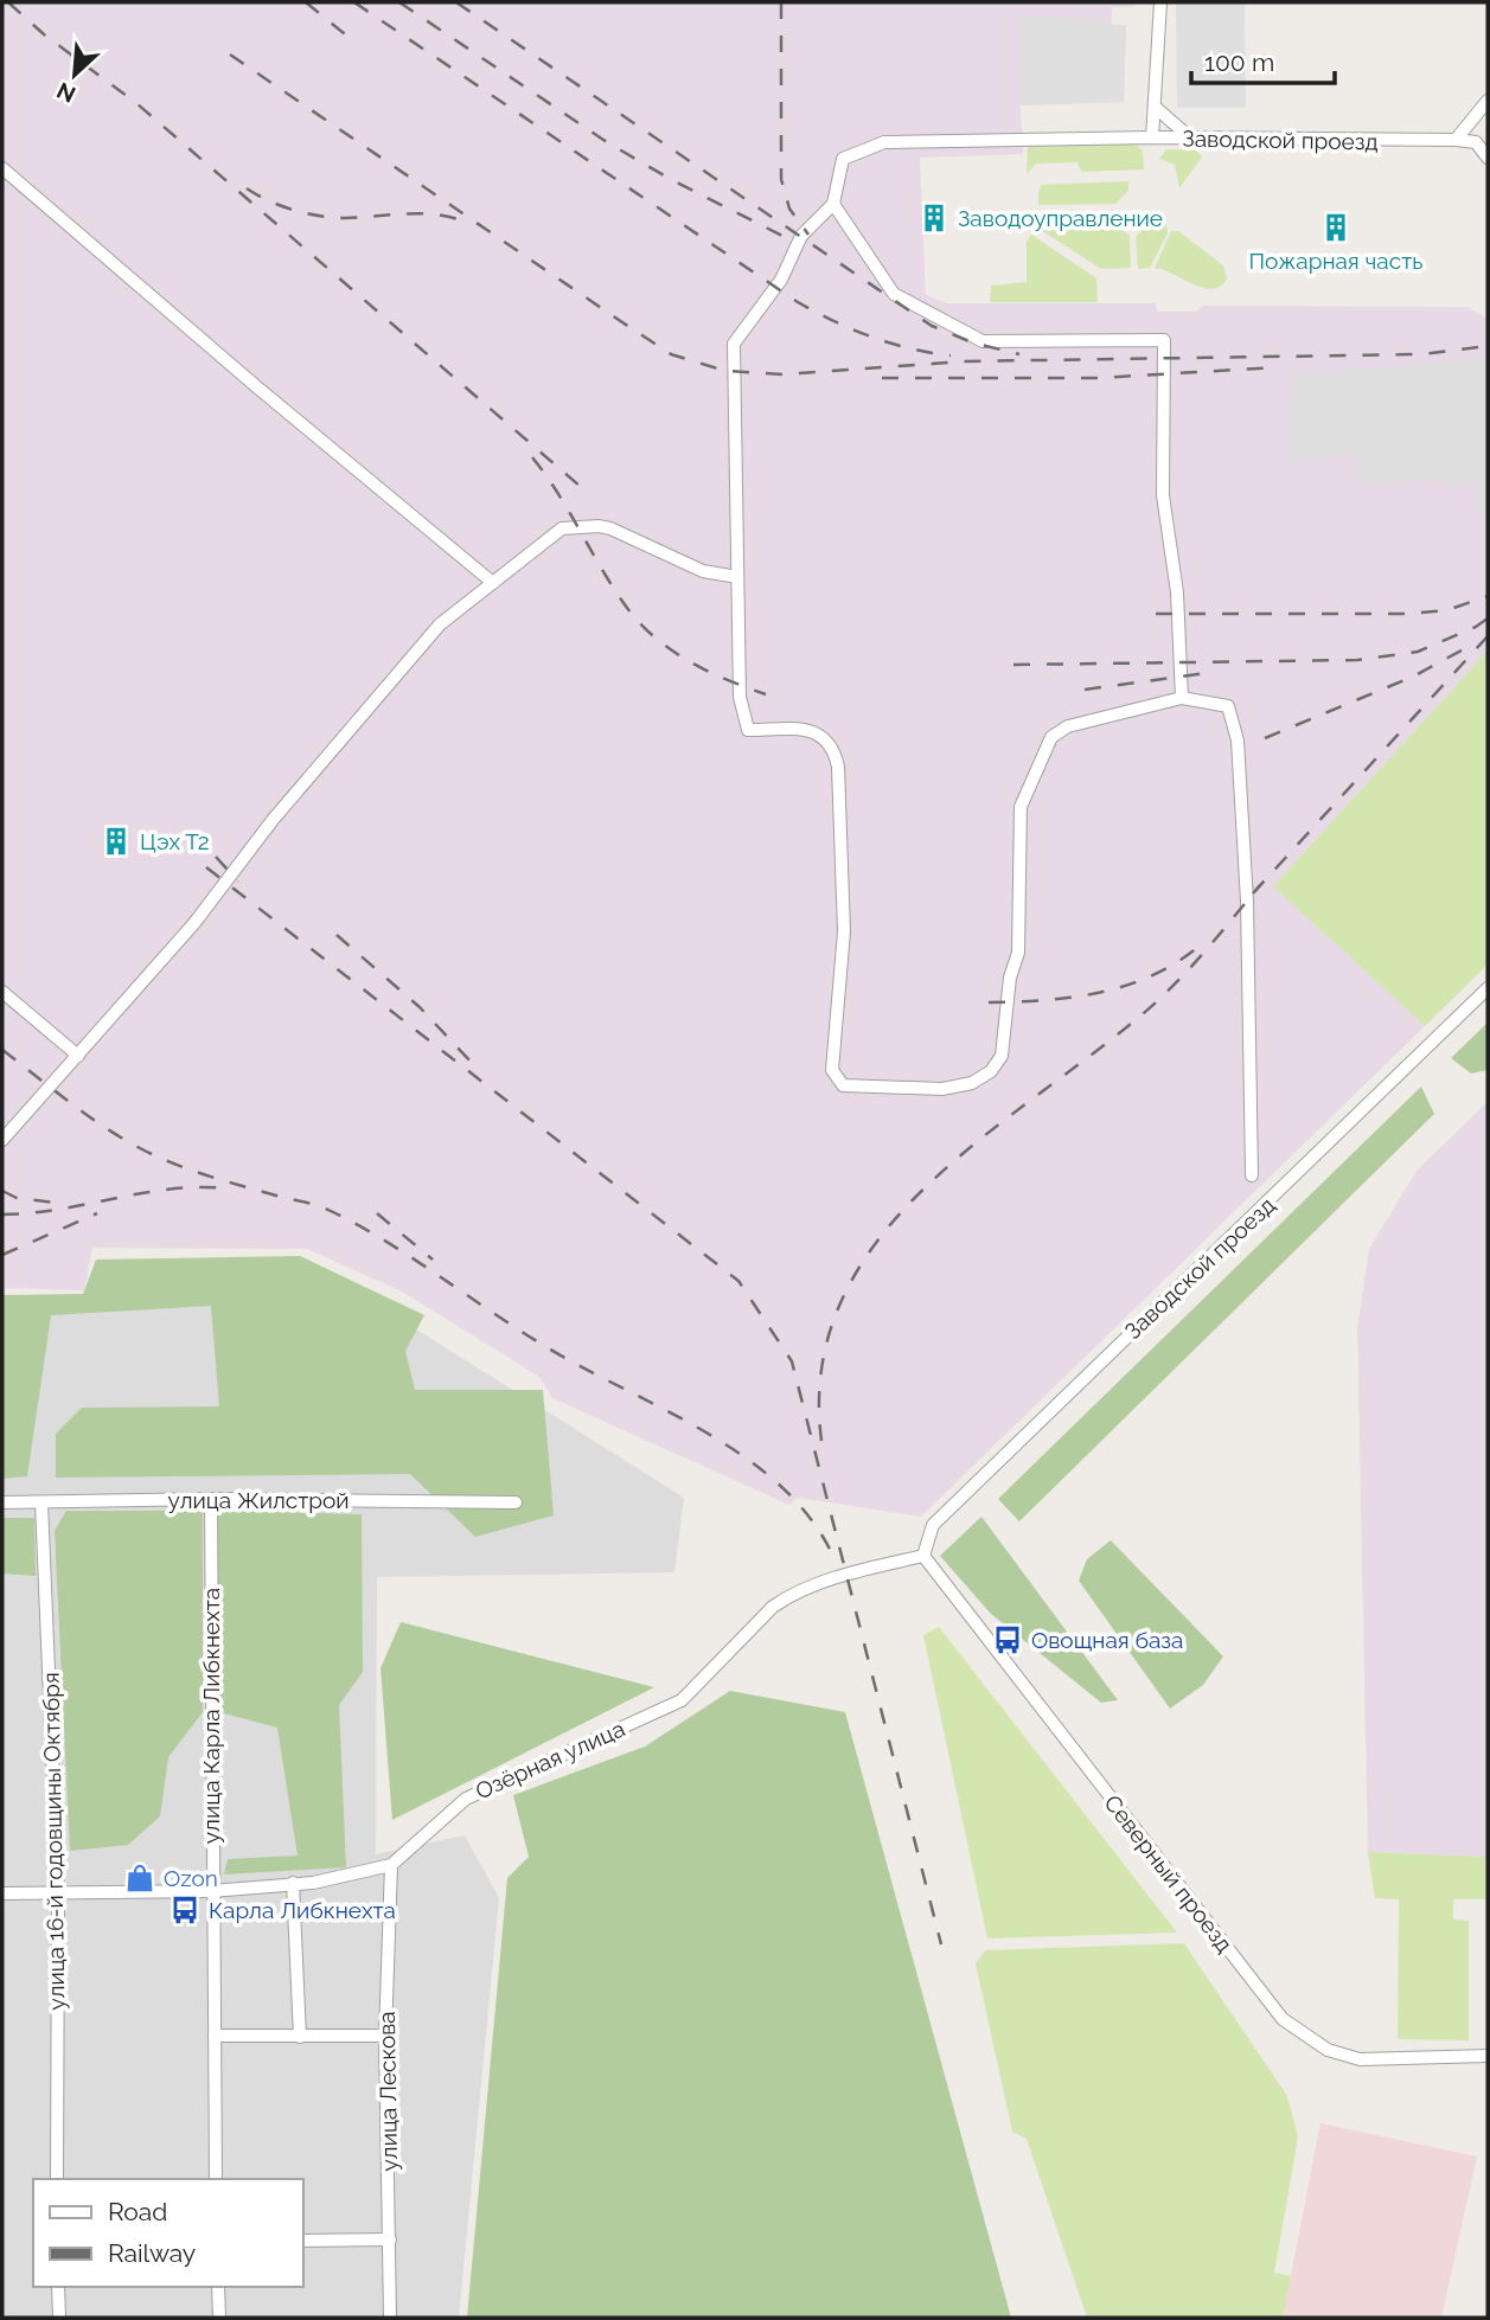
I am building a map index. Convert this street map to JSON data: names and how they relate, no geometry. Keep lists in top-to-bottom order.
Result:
{
  "streets": {
    "street": [
      "Заводской проезд",
      "улица Жилстрой",
      "улица Карла Либкнехта",
      "Озёрная улица",
      "улица 16-й годовщины Октября",
      "Северный проезд",
      "улица Лескова"
    ]
  },
  "crossings": [
    ["Заводской проезд", "Озёрная улица"],
    ["Заводской проезд", "Северный проезд"],
    ["улица Жилстрой", "улица Карла Либкнехта"],
    ["улица Жилстрой", "улица 16-й годовщины Октября"],
    ["улица Карла Либкнехта", "Озёрная улица"],
    ["Озёрная улица", "улица 16-й годовщины Октября"],
    ["Озёрная улица", "Северный проезд"],
    ["Озёрная улица", "улица Лескова"]
  ],
  "places": {
    "building": ["Заводоуправление", "Пожарная часть", "Цэх Т2"],
    "bus stop": ["Овощная база", "Карла Либкнехта"],
    "shop": ["Ozon"]
  },
  "legend": ["Road", "Railway"],
  "scale_bar": "100 m",
  "north": "bottom left"
}
